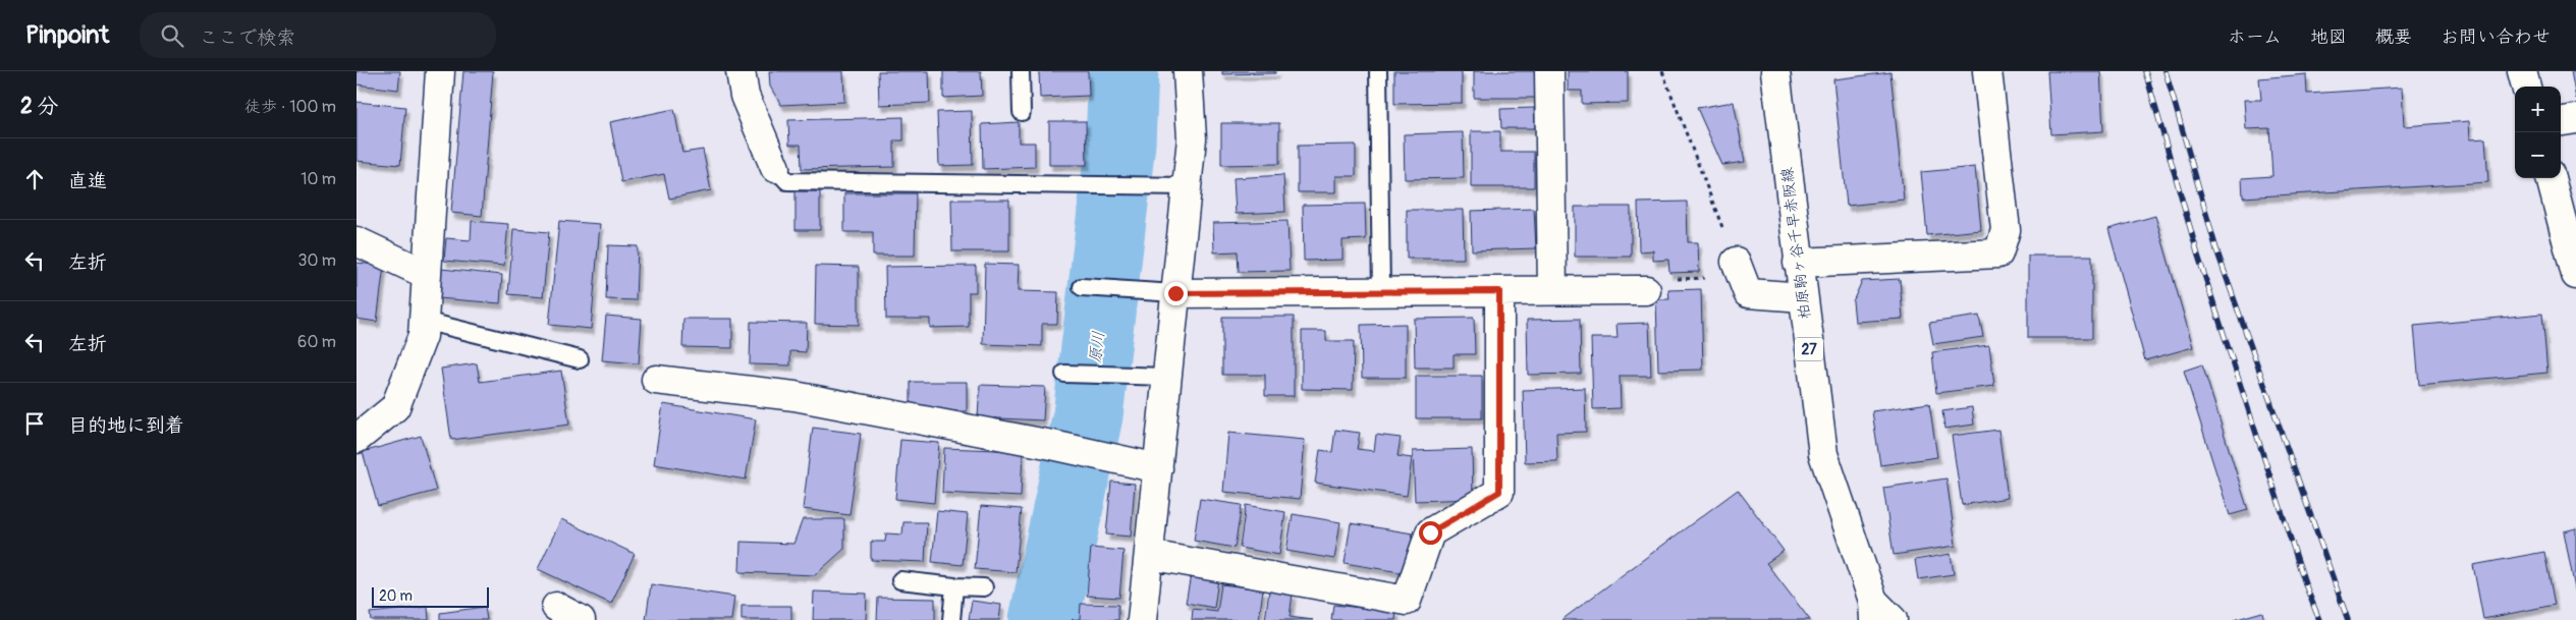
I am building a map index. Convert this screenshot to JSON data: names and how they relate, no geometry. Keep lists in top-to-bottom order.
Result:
{
  "streets": {
    "main road": ["柏原駒ヶ谷千早赤阪線", "27"]
  },
  "water": ["原川"],
  "scale_bar": "20 m",
  "page": {
    "header": "Pinpoint",
    "search": "ここで検索",
    "nav": [
      "ホーム",
      "地図",
      "概要",
      "お問い合わせ"
    ],
    "heading": ["2 分", "徒歩 · 100 m"],
    "map_buttons": ["+", "−"],
    "list": [
      ["直進", "10 m"],
      ["左折", "30 m"],
      ["左折", "60 m"],
      "目的地に到着"
    ],
    "scale": "20 m"
  }
}
